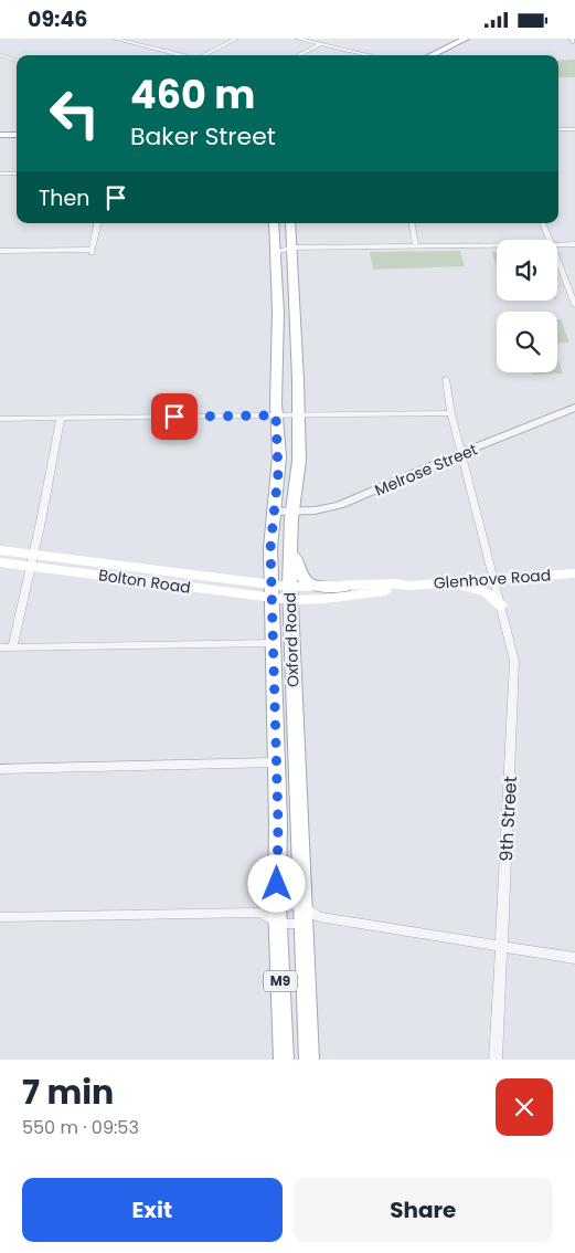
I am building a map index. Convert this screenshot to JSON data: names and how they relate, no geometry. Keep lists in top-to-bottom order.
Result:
{
  "streets": {
    "main road": [
      "Glenhove Road",
      "Bolton Road",
      "Oxford Road",
      "M9"
    ],
    "street": ["Melrose Street", "9th Street"]
  },
  "crossings": [
    ["Melrose Street", "Oxford Road"],
    ["Melrose Street", "9th Street"],
    ["Glenhove Road", "Bolton Road"],
    ["Glenhove Road", "Oxford Road"],
    ["Glenhove Road", "9th Street"],
    ["Bolton Road", "Oxford Road"]
  ],
  "page": {
    "status": "09:46",
    "turn": ["460 m", "Baker Street"],
    "then": "Then",
    "heading": ["7 min", "550 m · 09:53"],
    "buttons": ["Exit", "Share"]
  }
}
